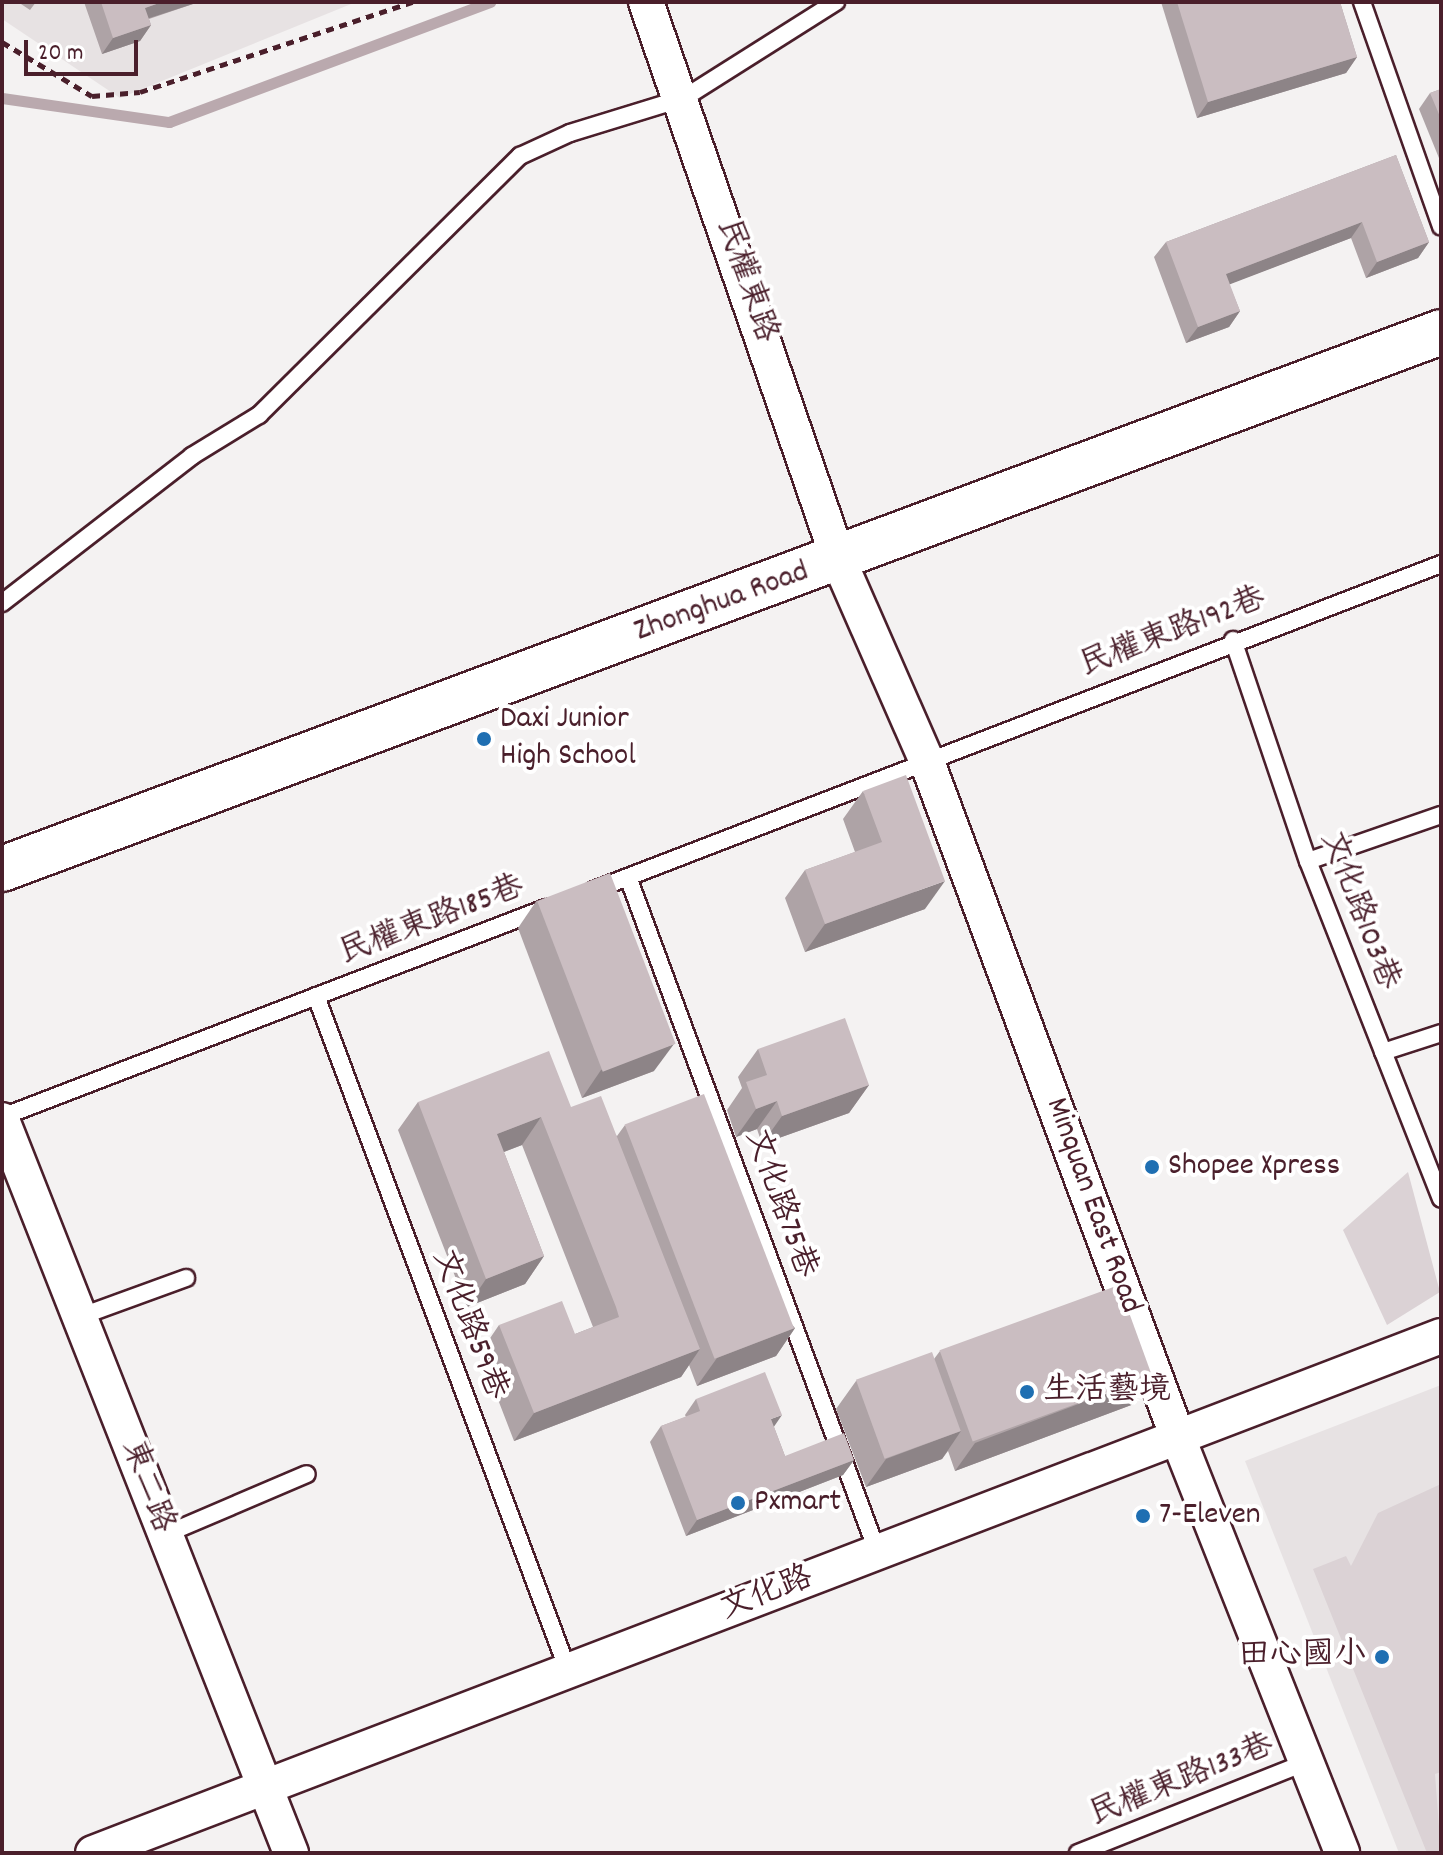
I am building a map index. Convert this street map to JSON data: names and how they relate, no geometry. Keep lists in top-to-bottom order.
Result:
{
  "streets": {
    "street": [
      "民權東路",
      "Zhonghua Road",
      "Minquan East Road",
      "東二路",
      "文化路"
    ],
    "lane": [
      "民權東路192巷",
      "文化路103巷",
      "民權東路185巷",
      "文化路75巷",
      "文化路59巷",
      "民權東路133巷"
    ]
  },
  "crossings": [
    ["民權東路", "Zhonghua Road"],
    ["民權東路", "Minquan East Road"],
    ["Zhonghua Road", "Minquan East Road"],
    ["民權東路192巷", "文化路103巷"],
    ["民權東路192巷", "民權東路185巷"],
    ["民權東路192巷", "Minquan East Road"],
    ["民權東路185巷", "文化路75巷"],
    ["民權東路185巷", "Minquan East Road"],
    ["民權東路185巷", "文化路59巷"],
    ["民權東路185巷", "東二路"],
    ["文化路75巷", "文化路"],
    ["Minquan East Road", "文化路"],
    ["Minquan East Road", "民權東路133巷"],
    ["文化路59巷", "文化路"],
    ["東二路", "文化路"]
  ],
  "places": [
    "Daxi Junior High School",
    "Shopee Xpress",
    "生活藝境",
    "Pxmart",
    "7-Eleven",
    "田心國小"
  ],
  "scale_bar": "20 m"
}
